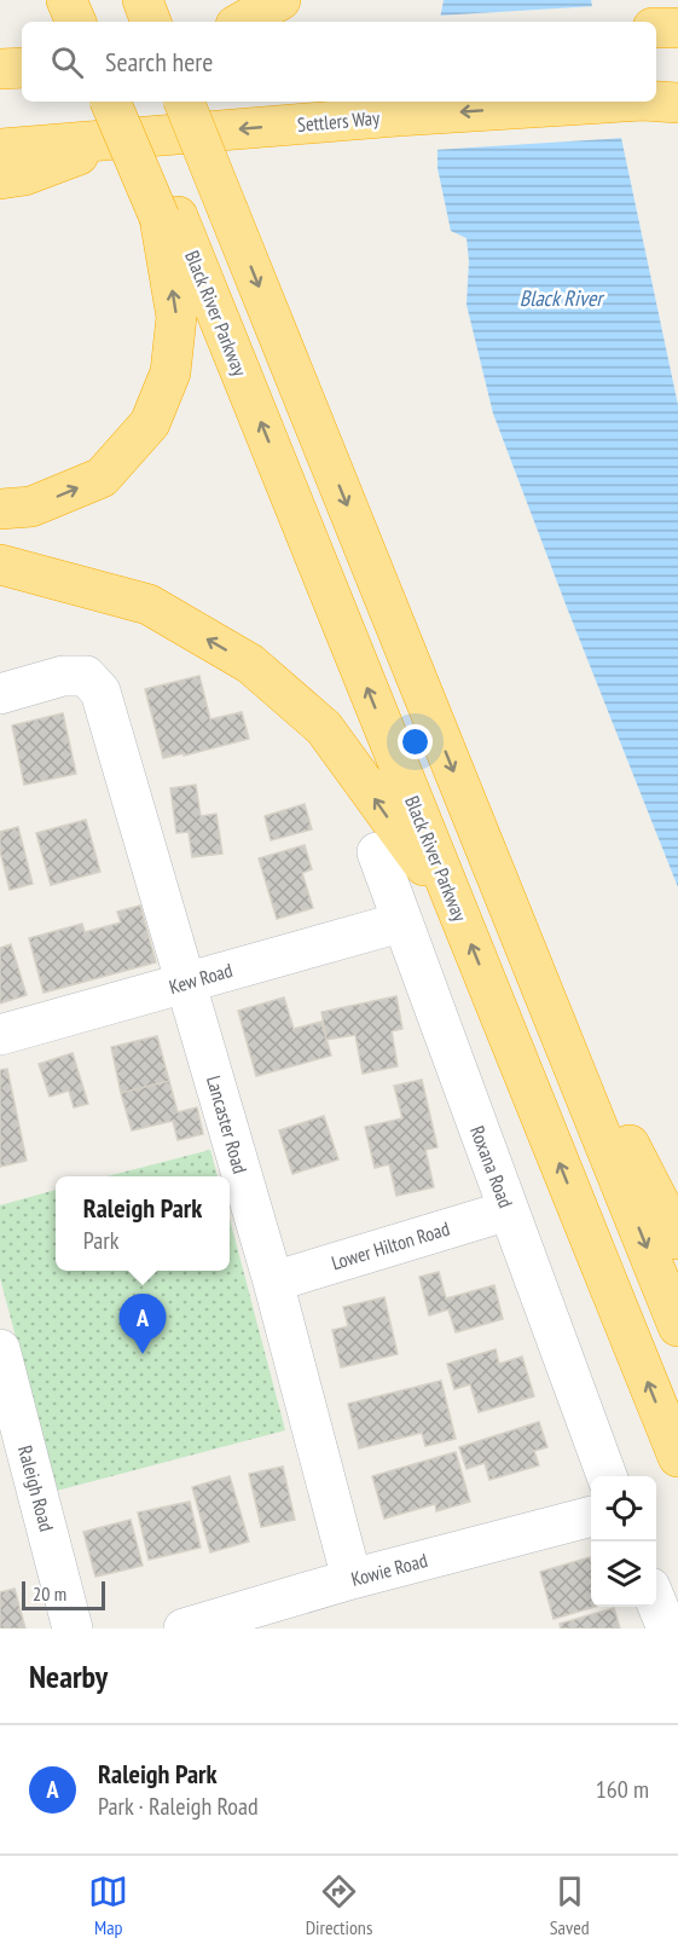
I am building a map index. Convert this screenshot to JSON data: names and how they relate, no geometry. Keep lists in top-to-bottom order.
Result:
{
  "streets": {
    "highway": ["Settlers Way", "Black River Parkway"],
    "street": [
      "Kew Road",
      "Lancaster Road",
      "Roxana Road",
      "Lower Hilton Road",
      "Raleigh Road",
      "Kowie Road"
    ]
  },
  "crossings": [
    ["Kew Road", "Lancaster Road"],
    ["Kew Road", "Roxana Road"],
    ["Lancaster Road", "Lower Hilton Road"],
    ["Lancaster Road", "Kowie Road"],
    ["Roxana Road", "Lower Hilton Road"]
  ],
  "one_way": ["Settlers Way"],
  "water": ["Black River"],
  "scale_bar": "20 m",
  "page": {
    "search": "Search here",
    "popup": ["Raleigh Park", "Park"],
    "pins": "A",
    "scale": "20 m",
    "heading": "Nearby",
    "list": [
      {
        "mark": "A",
        "name": "Raleigh Park",
        "note": "Park · Raleigh Road",
        "value": "160 m"
      }
    ],
    "nav": ["Map", "Directions", "Saved"]
  }
}
